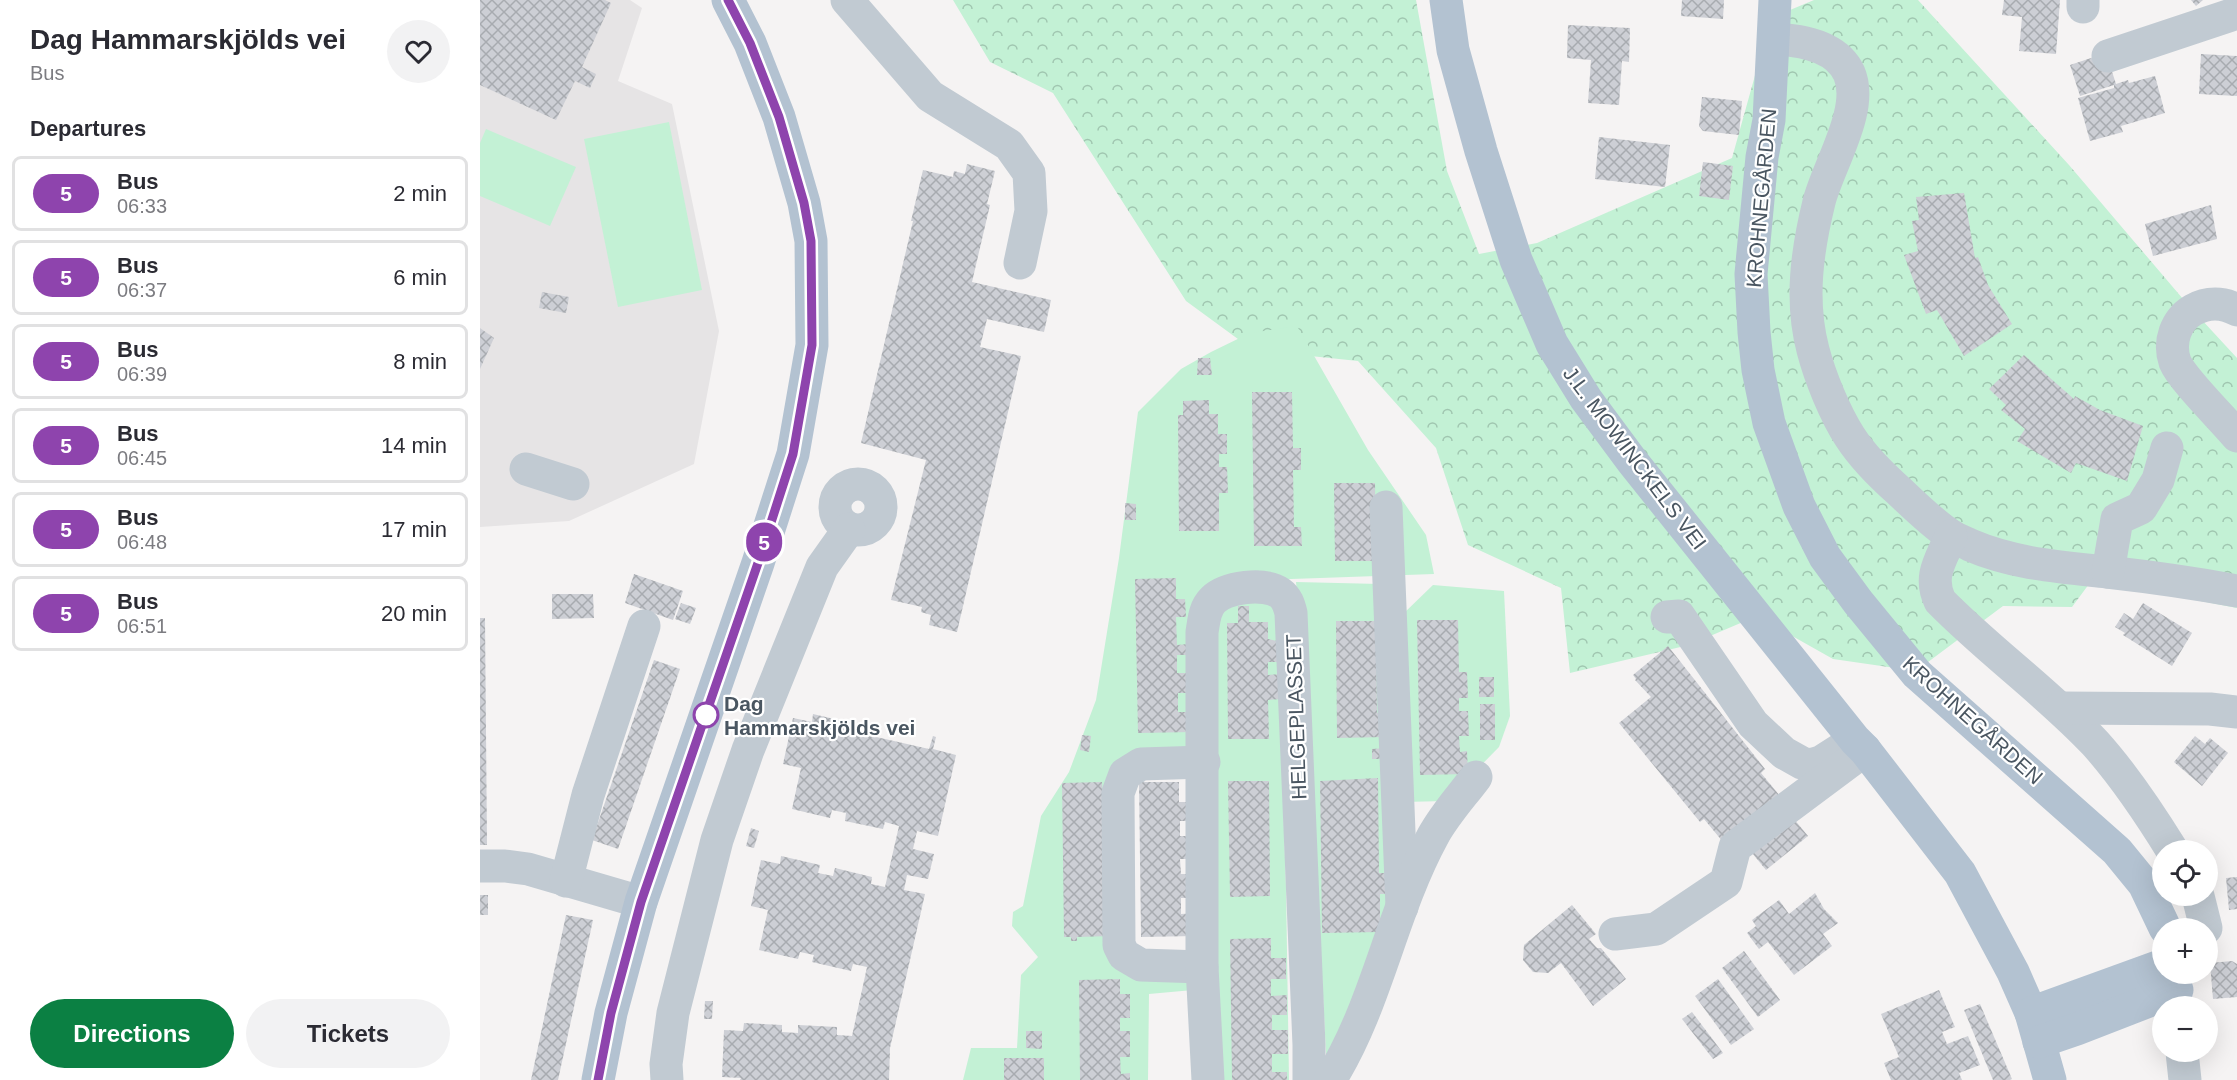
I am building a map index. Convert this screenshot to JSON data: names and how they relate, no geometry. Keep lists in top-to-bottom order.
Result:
{
  "streets": {
    "main road": ["KROHNEGÅRDEN", "J.L. MOWINCKELS VEI"],
    "street": ["HELGEPLASSET"]
  },
  "places": ["Dag Hammarskjölds vei"],
  "lines": ["bus line 5"],
  "page": {
    "heading": [
      ["Dag Hammarskjölds vei", "Bus"],
      "Departures"
    ],
    "on_map": "5",
    "list": [
      {
        "mark": "5",
        "name": "Bus",
        "note": "06:33",
        "value": "2 min"
      },
      {
        "mark": "5",
        "name": "Bus",
        "note": "06:37",
        "value": "6 min"
      },
      {
        "mark": "5",
        "name": "Bus",
        "note": "06:39",
        "value": "8 min"
      },
      {
        "mark": "5",
        "name": "Bus",
        "note": "06:45",
        "value": "14 min"
      },
      {
        "mark": "5",
        "name": "Bus",
        "note": "06:48",
        "value": "17 min"
      },
      {
        "mark": "5",
        "name": "Bus",
        "note": "06:51",
        "value": "20 min"
      }
    ],
    "map_buttons": ["+", "−"],
    "buttons": ["Directions", "Tickets"]
  }
}
